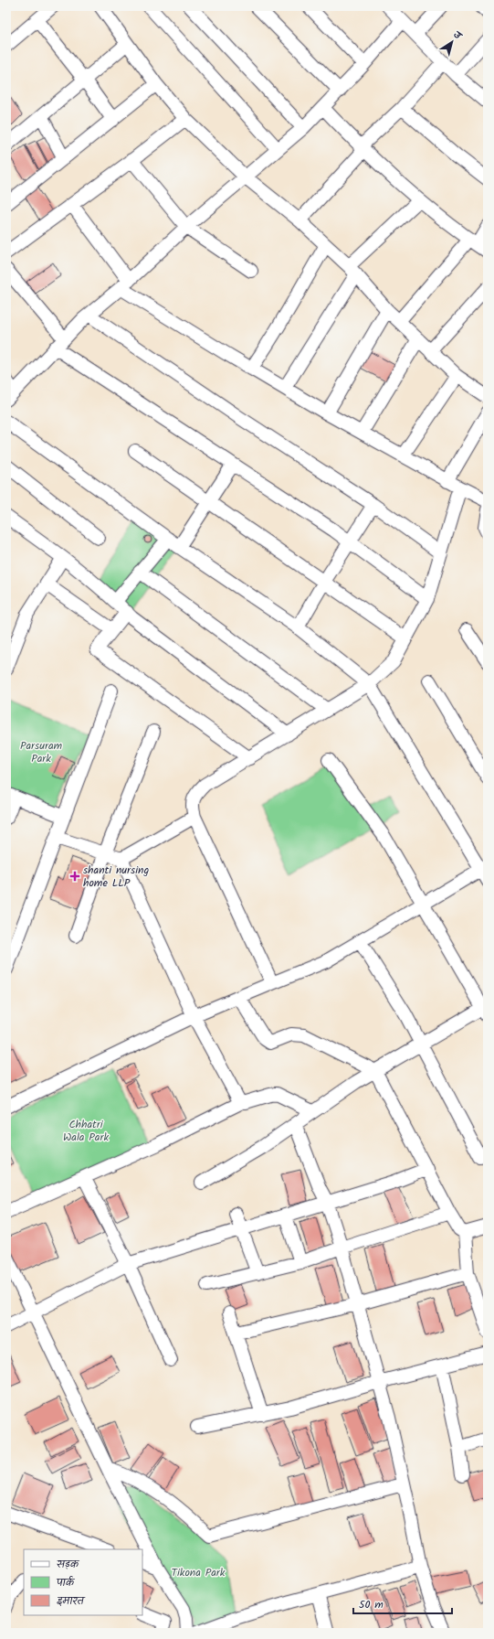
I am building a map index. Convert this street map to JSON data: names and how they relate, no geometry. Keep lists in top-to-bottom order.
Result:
{
  "parks": ["Parsuram Park", "Chhatri Wala Park", "Tikona Park"],
  "places": {
    "health": ["shanti nursing home LLP"]
  },
  "legend": ["सड़क", "पार्क", "इमारत"],
  "scale_bar": "50 m",
  "north": "top right"
}
